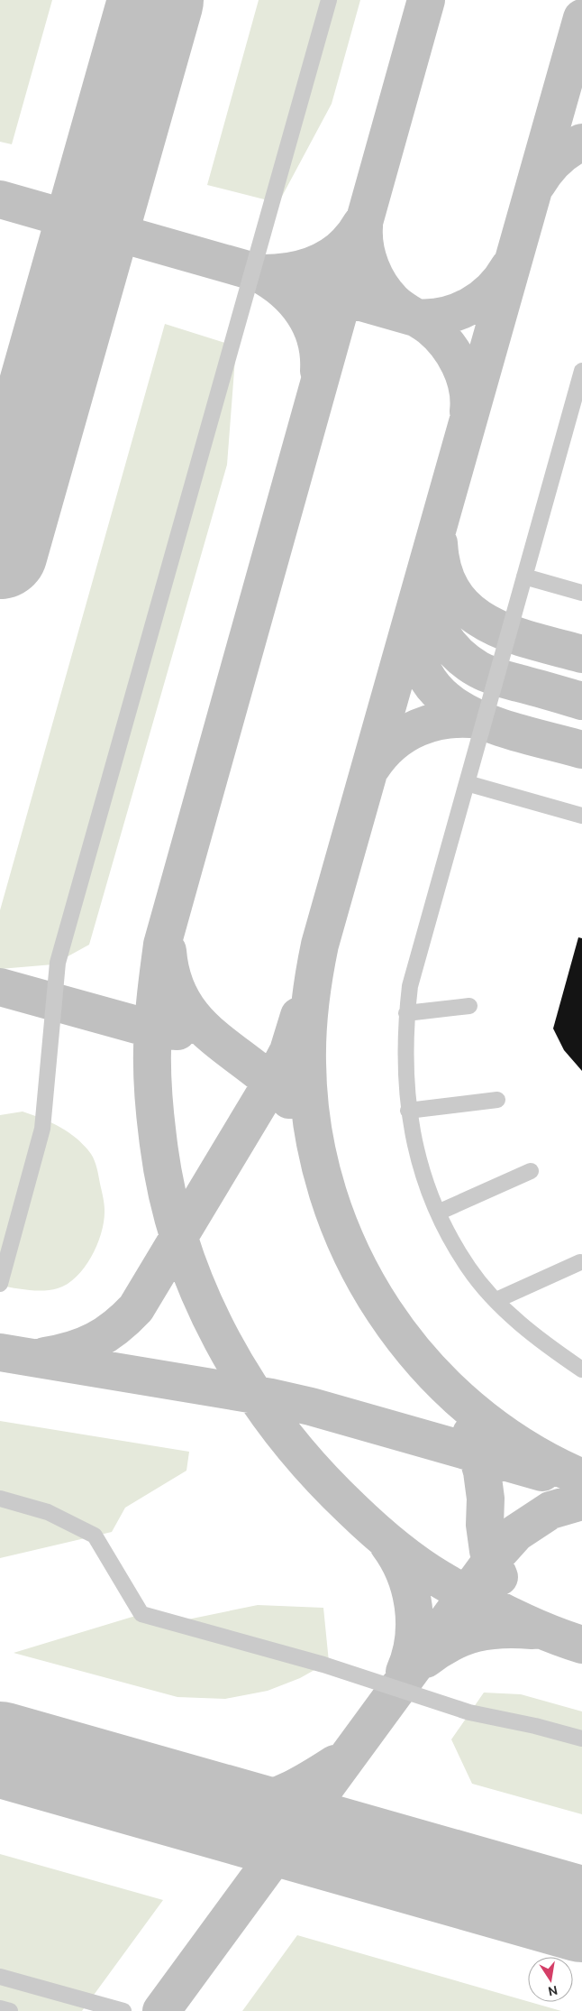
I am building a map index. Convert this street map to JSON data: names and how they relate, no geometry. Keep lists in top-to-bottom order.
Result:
{
  "north": "bottom"
}
